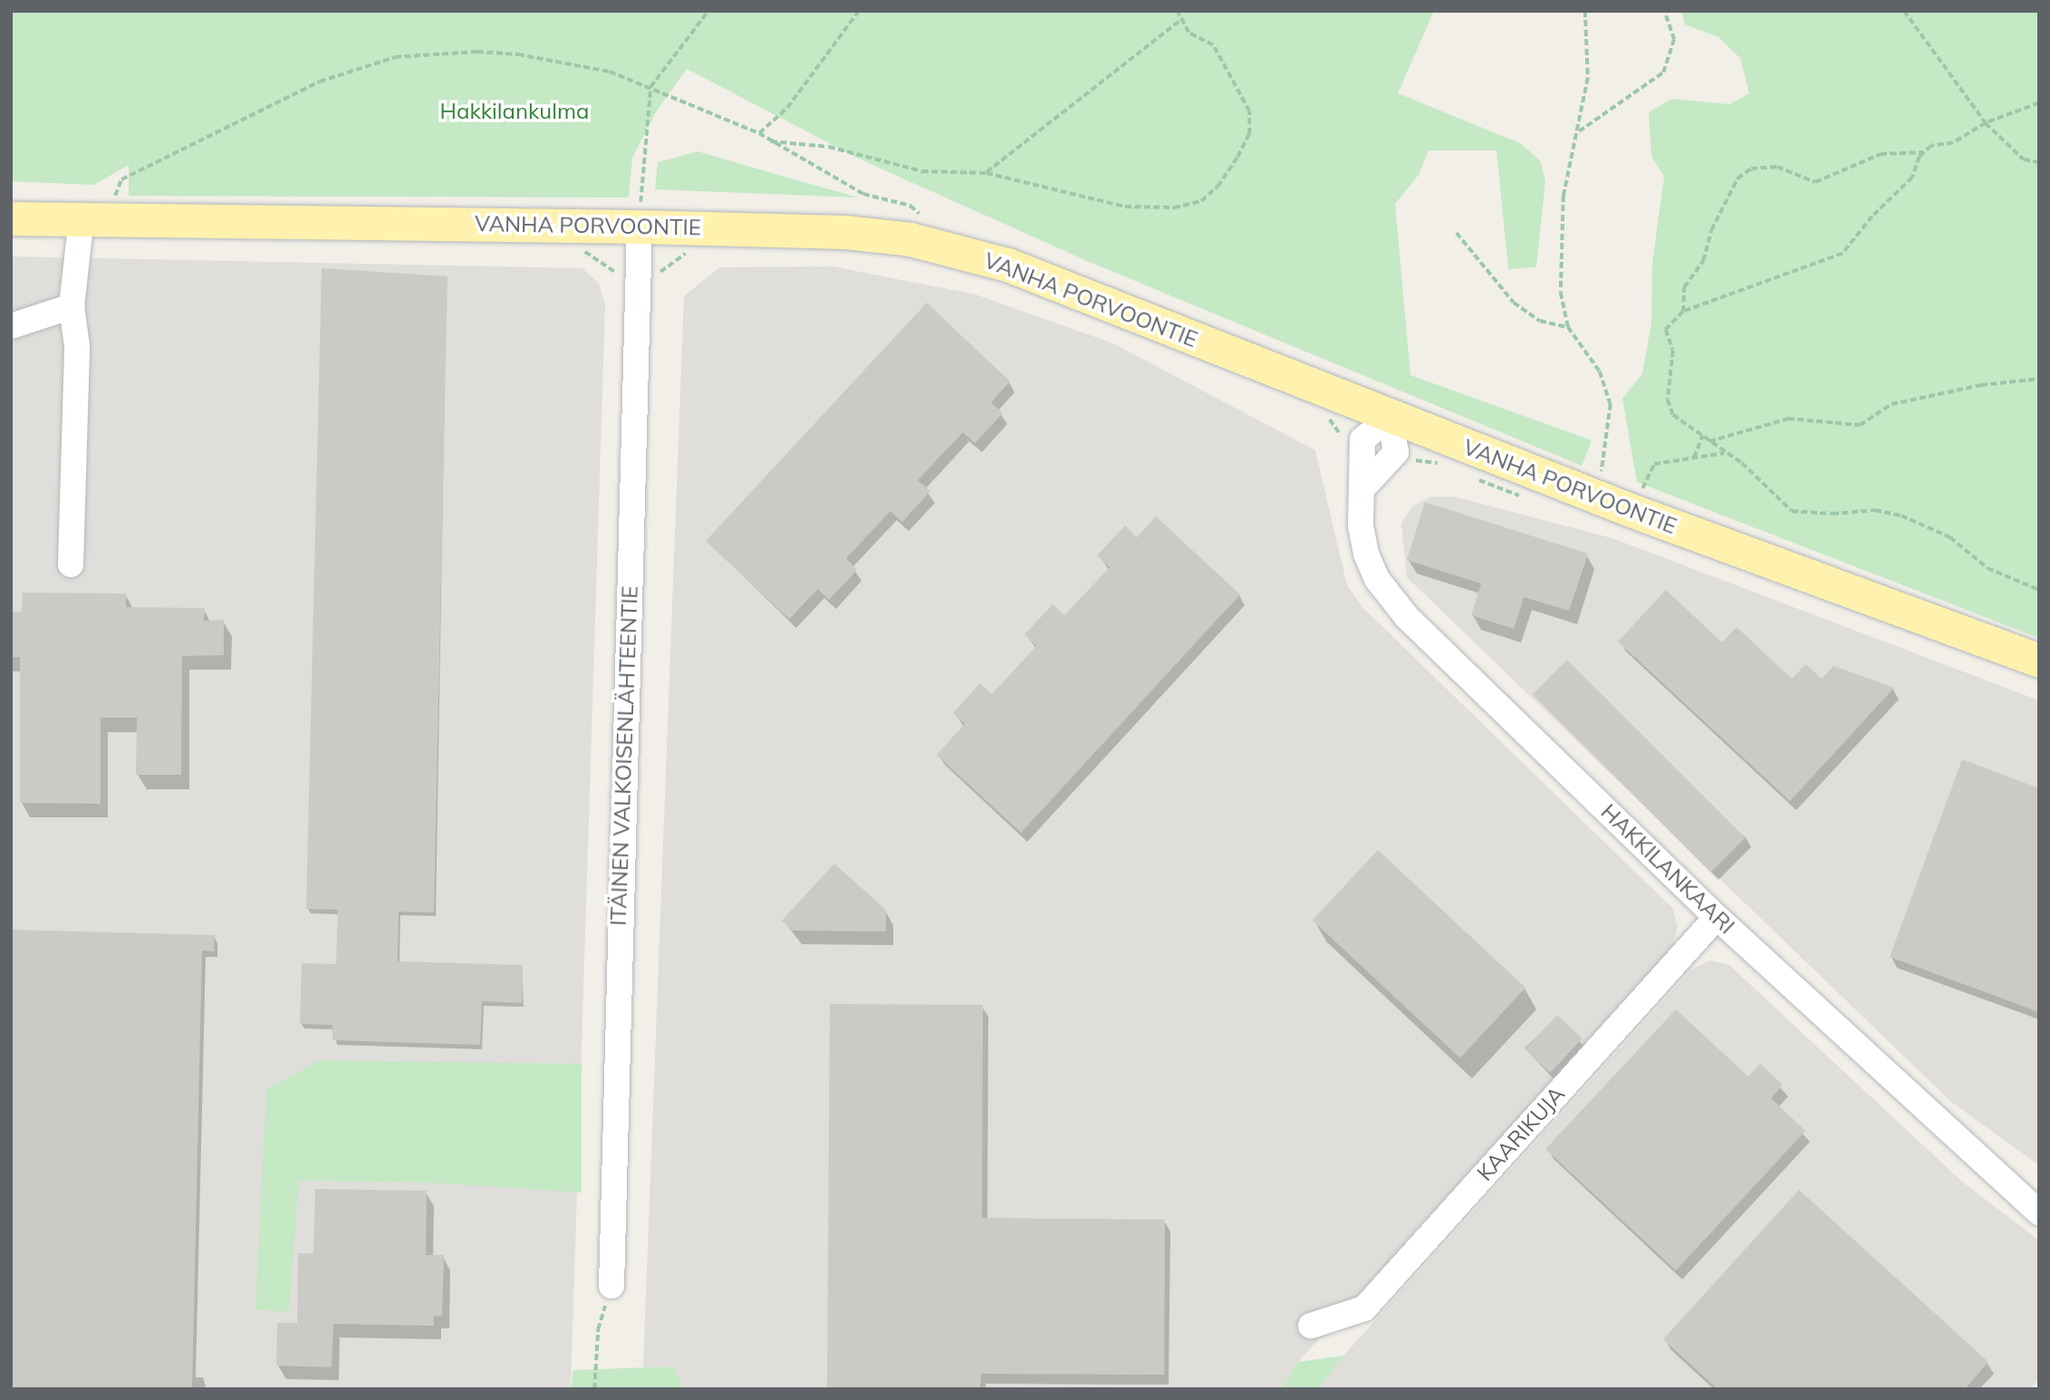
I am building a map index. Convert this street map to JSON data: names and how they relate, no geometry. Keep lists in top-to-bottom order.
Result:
{
  "streets": {
    "main road": ["VANHA PORVOONTIE"],
    "street": ["ITÄINEN VALKOISENLÄHTEENTIE", "HAKKILANKAARI", "KAARIKUJA"]
  },
  "crossings": [
    ["VANHA PORVOONTIE", "ITÄINEN VALKOISENLÄHTEENTIE"],
    ["VANHA PORVOONTIE", "HAKKILANKAARI"],
    ["HAKKILANKAARI", "KAARIKUJA"]
  ],
  "parks": ["Hakkilankulma"]
}
